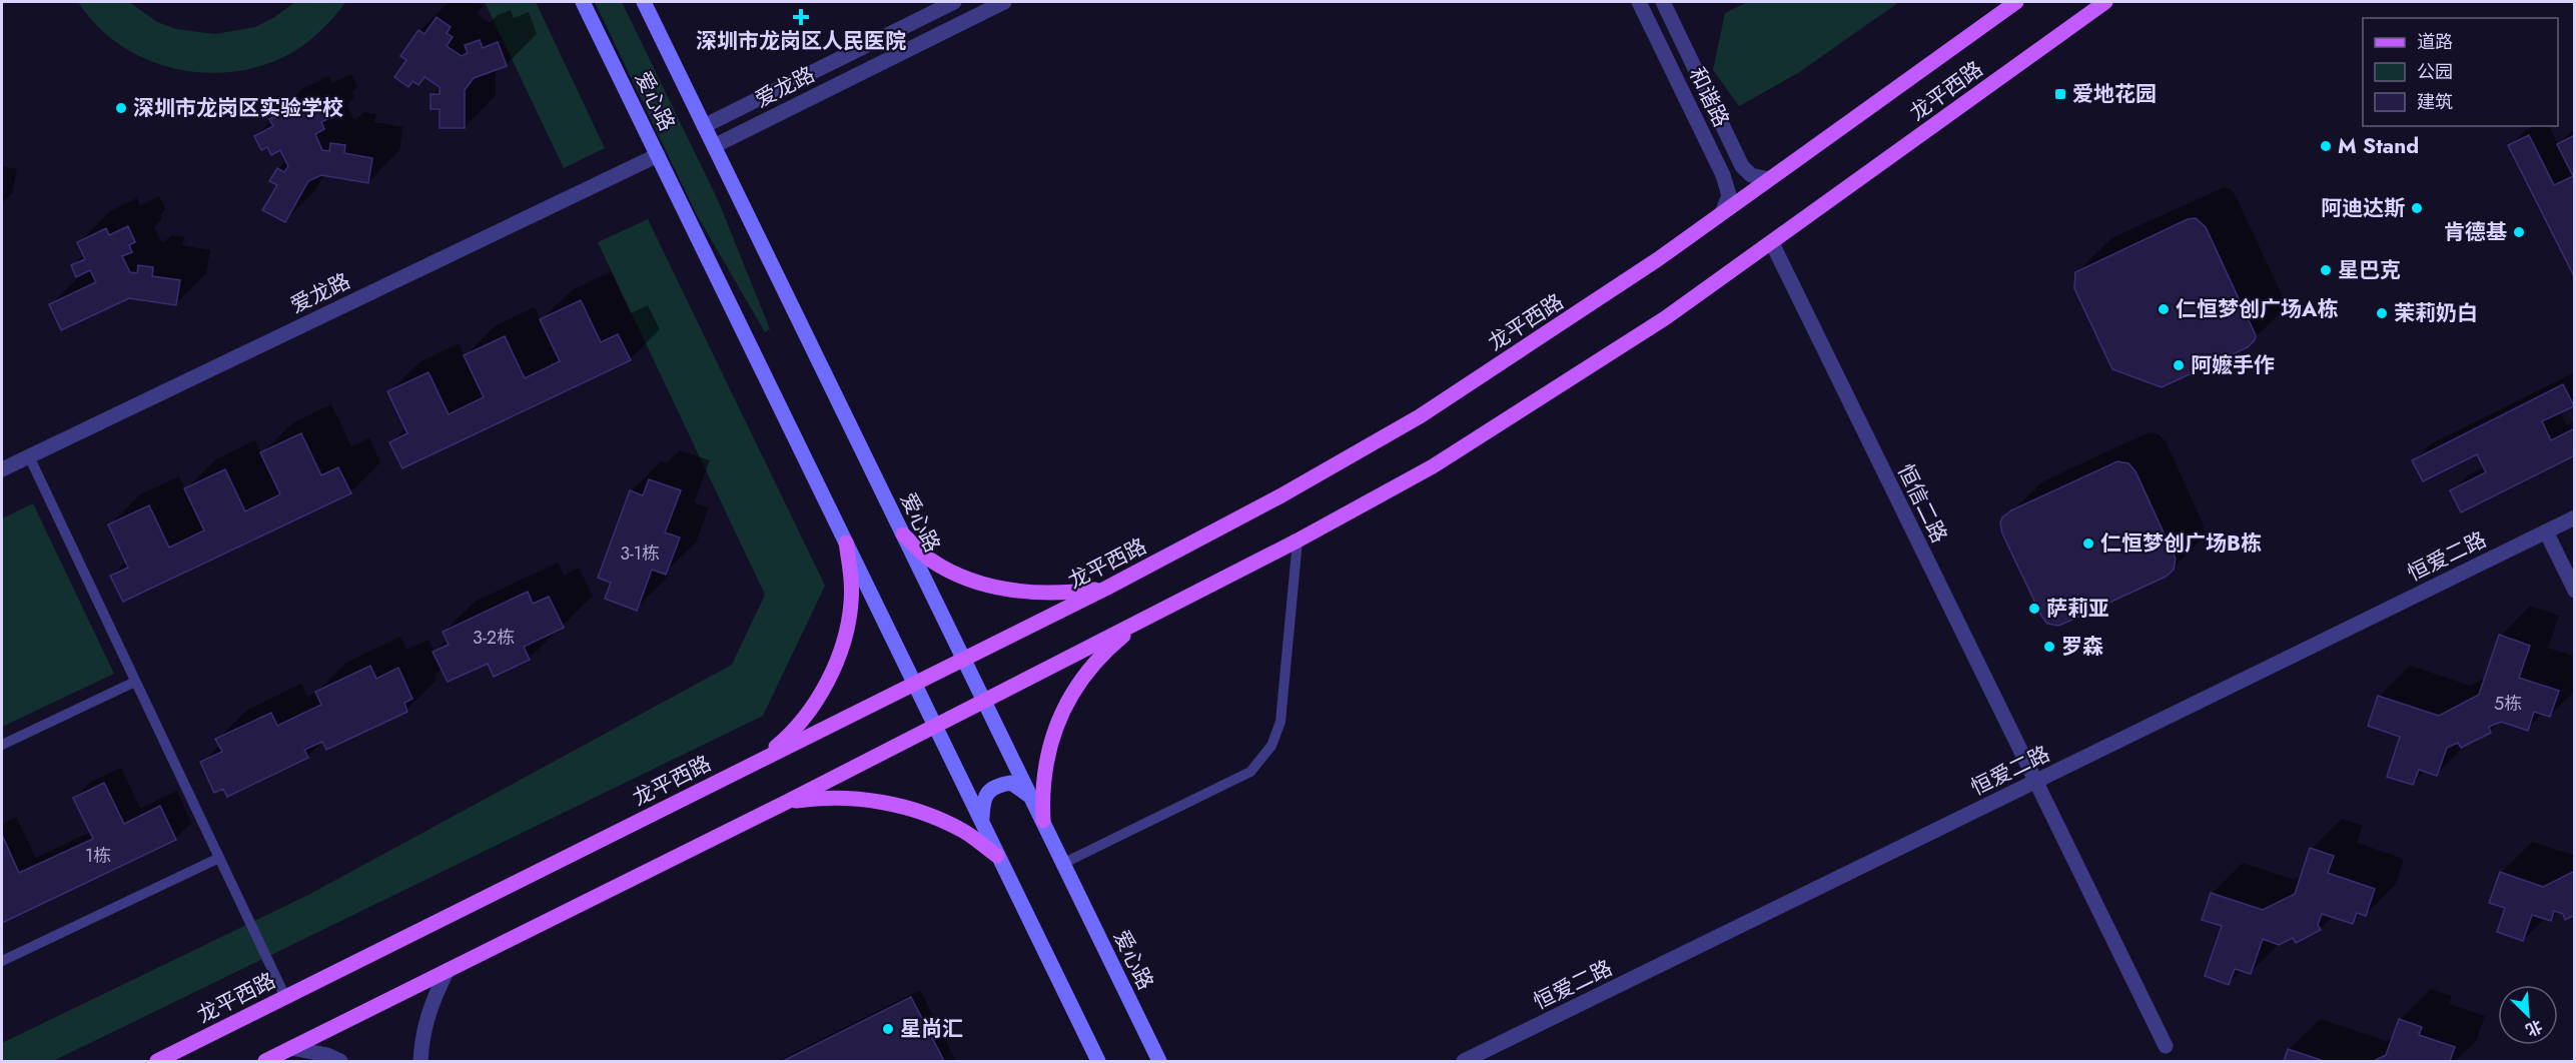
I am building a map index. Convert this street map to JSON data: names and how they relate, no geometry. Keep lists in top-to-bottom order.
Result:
{
  "streets": {
    "main road": ["龙平西路"],
    "street": [
      "爱龙路",
      "和谐路",
      "爱心路",
      "恒信二路",
      "恒爱二路"
    ]
  },
  "crossings": [
    ["爱龙路", "爱心路"],
    ["龙平西路", "和谐路"],
    ["龙平西路", "爱心路"],
    ["龙平西路", "恒信二路"],
    ["恒信二路", "恒爱二路"]
  ],
  "places": {
    "health": ["深圳市龙岗区人民医院"],
    "transit": ["爱地花园"],
    "other": [
      "深圳市龙岗区实验学校",
      "M Stand",
      "阿迪达斯",
      "肯德基",
      "星巴克",
      "仁恒梦创广场A栋",
      "茉莉奶白",
      "阿嬷手作",
      "仁恒梦创广场B栋",
      "萨莉亚",
      "罗森",
      "星尚汇"
    ]
  },
  "house_numbers": [
    "3-1栋",
    "3-2栋",
    "5栋",
    "1栋"
  ],
  "legend": ["道路", "公园", "建筑"],
  "north": "bottom right"
}
